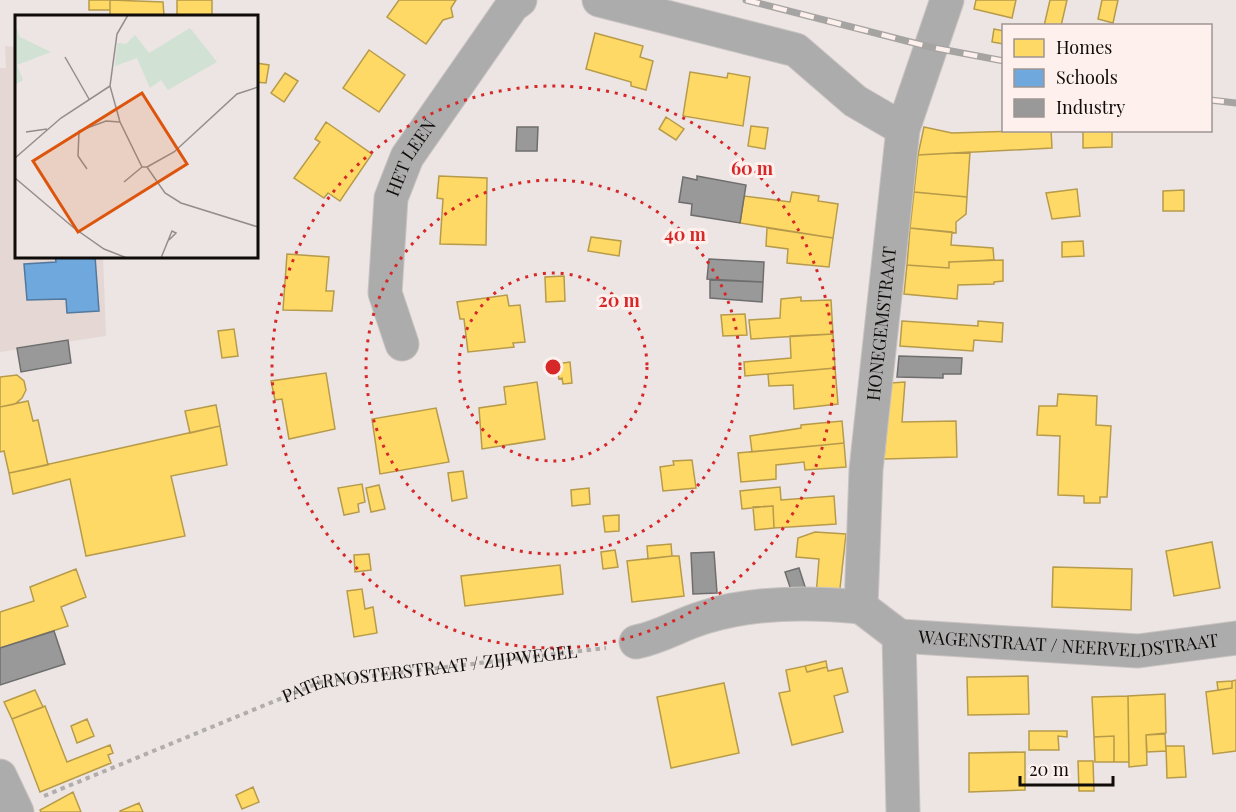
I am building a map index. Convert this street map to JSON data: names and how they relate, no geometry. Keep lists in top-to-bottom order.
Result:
{
  "streets": {
    "street": ["HET LEEN", "HONEGEMSTRAAT", "WAGENSTRAAT / NEERVELDSTRAAT"],
    "path": ["PATERNOSTERSTRAAT / ZIJPWEGEL"]
  },
  "legend": ["Homes", "Schools", "Industry"],
  "scale_bar": "20 m",
  "rings": ["60 m", "40 m", "20 m"]
}
